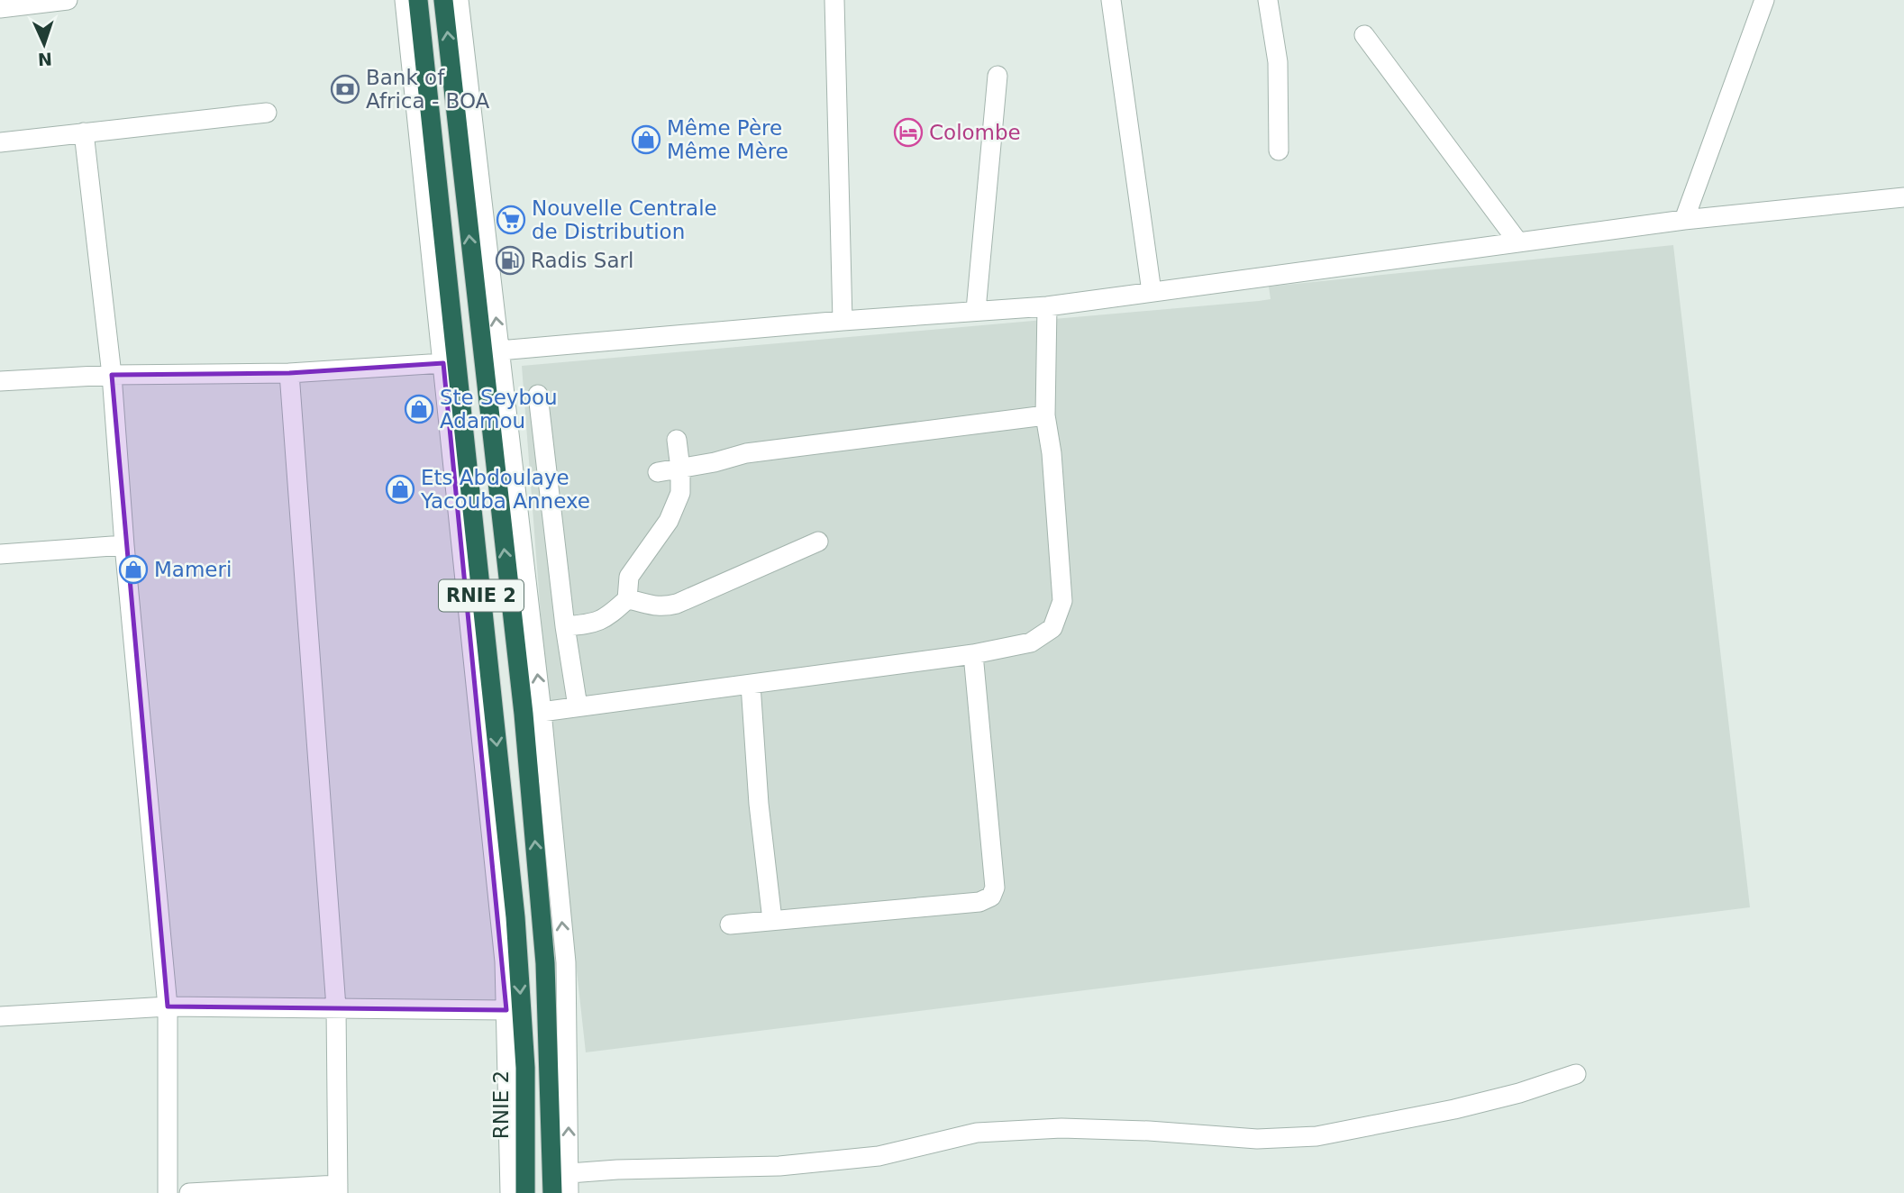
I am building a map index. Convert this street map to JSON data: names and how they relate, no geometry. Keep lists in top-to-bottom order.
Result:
{
  "streets": {
    "highway": ["RNIE 2"]
  },
  "places": {
    "bank": ["Bank of Africa - BOA"],
    "hotel": ["Colombe"],
    "shop": [
      "Même Père Même Mère",
      "Ste Seybou Adamou",
      "Ets Abdoulaye Yacouba Annexe",
      "Mameri"
    ],
    "supermarket": ["Nouvelle Centrale de Distribution"],
    "fuel station": ["Radis Sarl"]
  },
  "north": "bottom"
}
